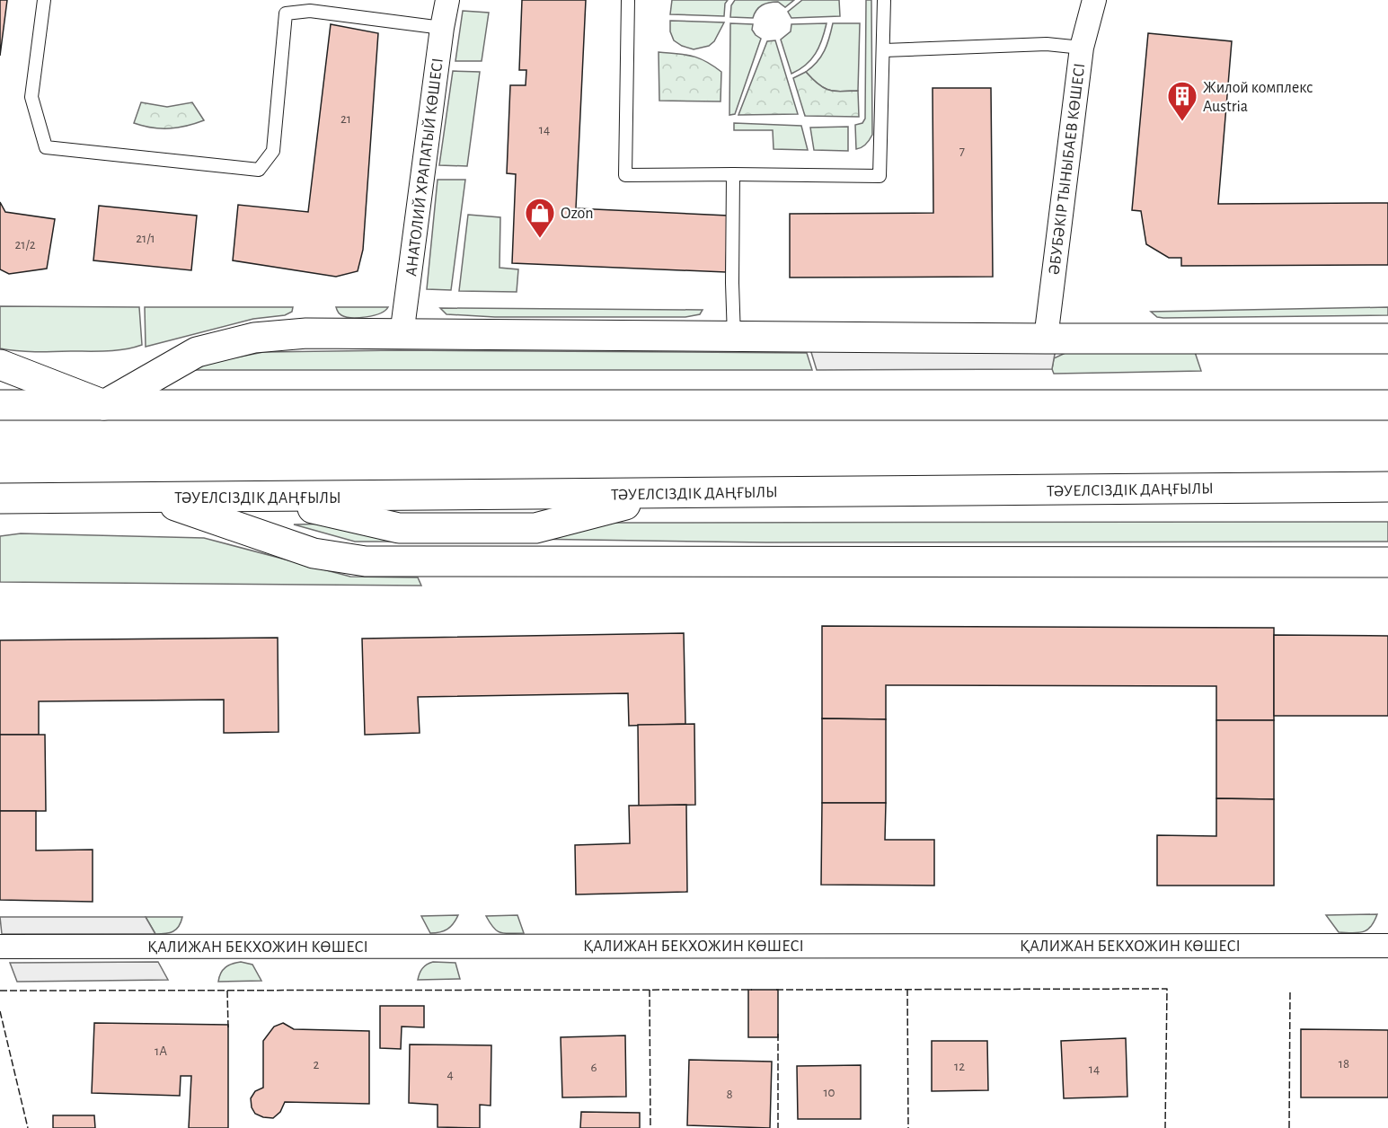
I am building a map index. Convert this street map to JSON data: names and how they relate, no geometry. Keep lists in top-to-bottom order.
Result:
{
  "streets": {
    "main road": ["ТӘУЕЛСІЗДІК ДАҢҒЫЛЫ"],
    "street": ["АНАТОЛИЙ ХРАПАТЫЙ КӨШЕСІ", "ӘБУБӘКІР ТЫНЫБАЕВ КӨШЕСІ", "ҚАЛИЖАН БЕКХОЖИН КӨШЕСІ"]
  },
  "places": {
    "building": ["Жилой комплекс Austria"],
    "shop": ["Ozon"]
  },
  "house_numbers": [
    "21",
    "14",
    "7",
    "21/1",
    "21/2",
    "1А",
    "18",
    "2",
    "12",
    "6",
    "14",
    "4",
    "10",
    "8"
  ]
}
